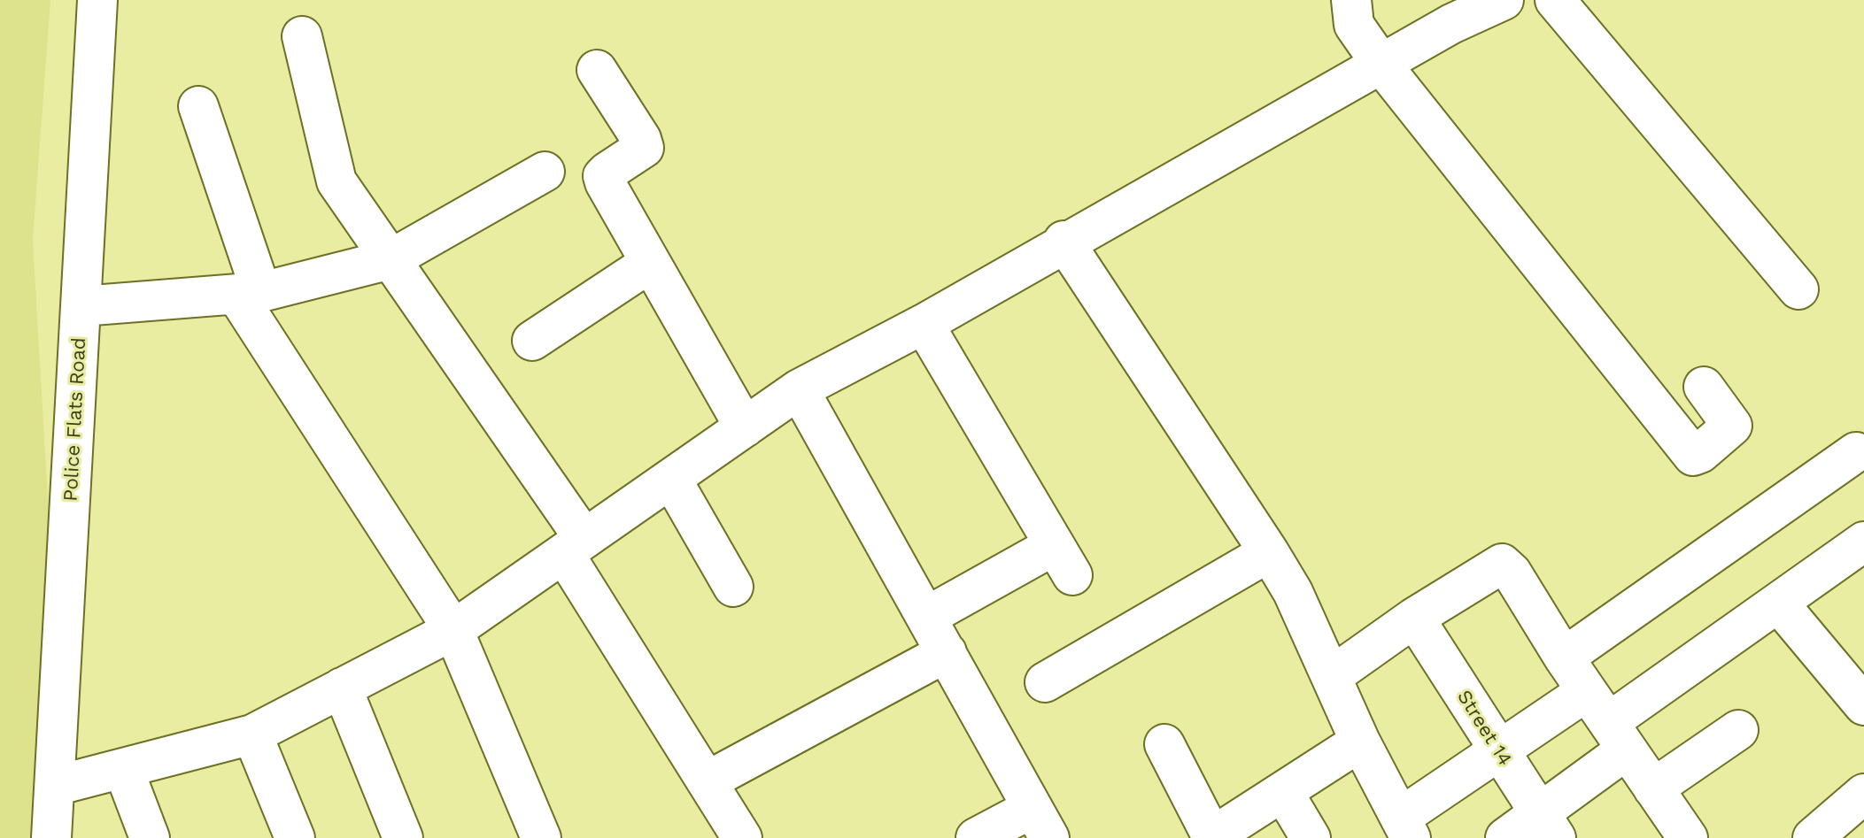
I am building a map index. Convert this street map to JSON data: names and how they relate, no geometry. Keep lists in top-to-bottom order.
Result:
{
  "streets": {
    "street": ["Police Flats Road", "Street 14"]
  }
}
